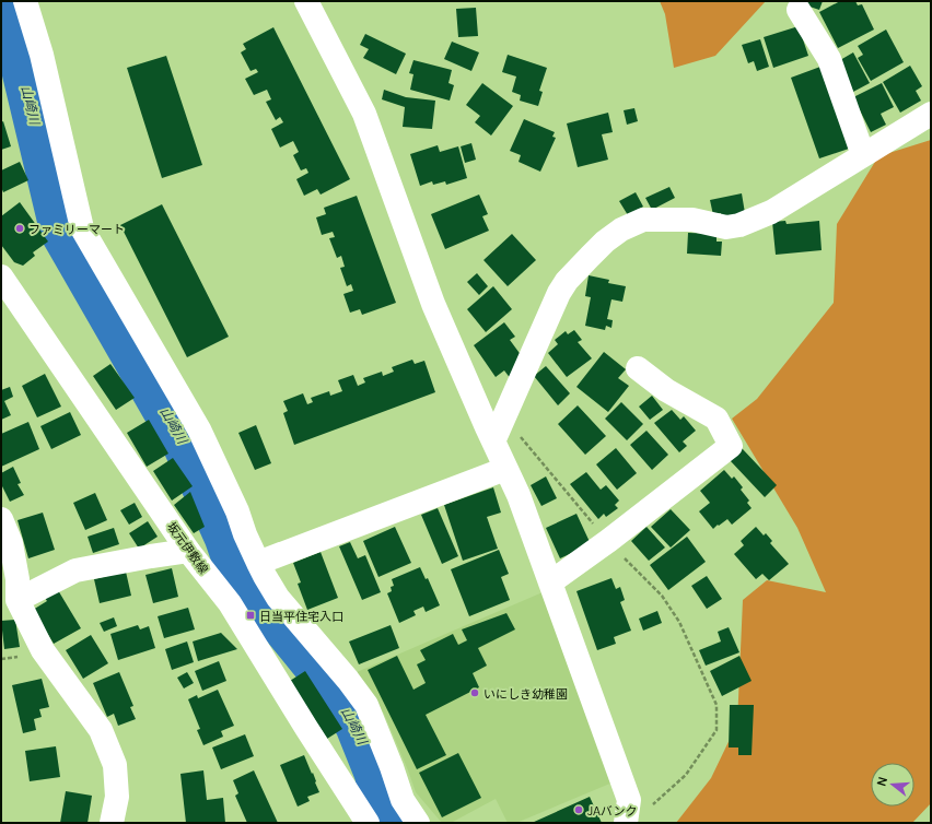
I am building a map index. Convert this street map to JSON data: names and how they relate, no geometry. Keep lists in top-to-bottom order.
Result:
{
  "streets": {
    "street": ["坂元伊敷線"]
  },
  "water": ["山崎川"],
  "places": {
    "other": ["ファミリーマート", "いにしき幼稚園", "JAバンク"],
    "transit": ["日当平住宅入口"]
  },
  "north": "left"
}
